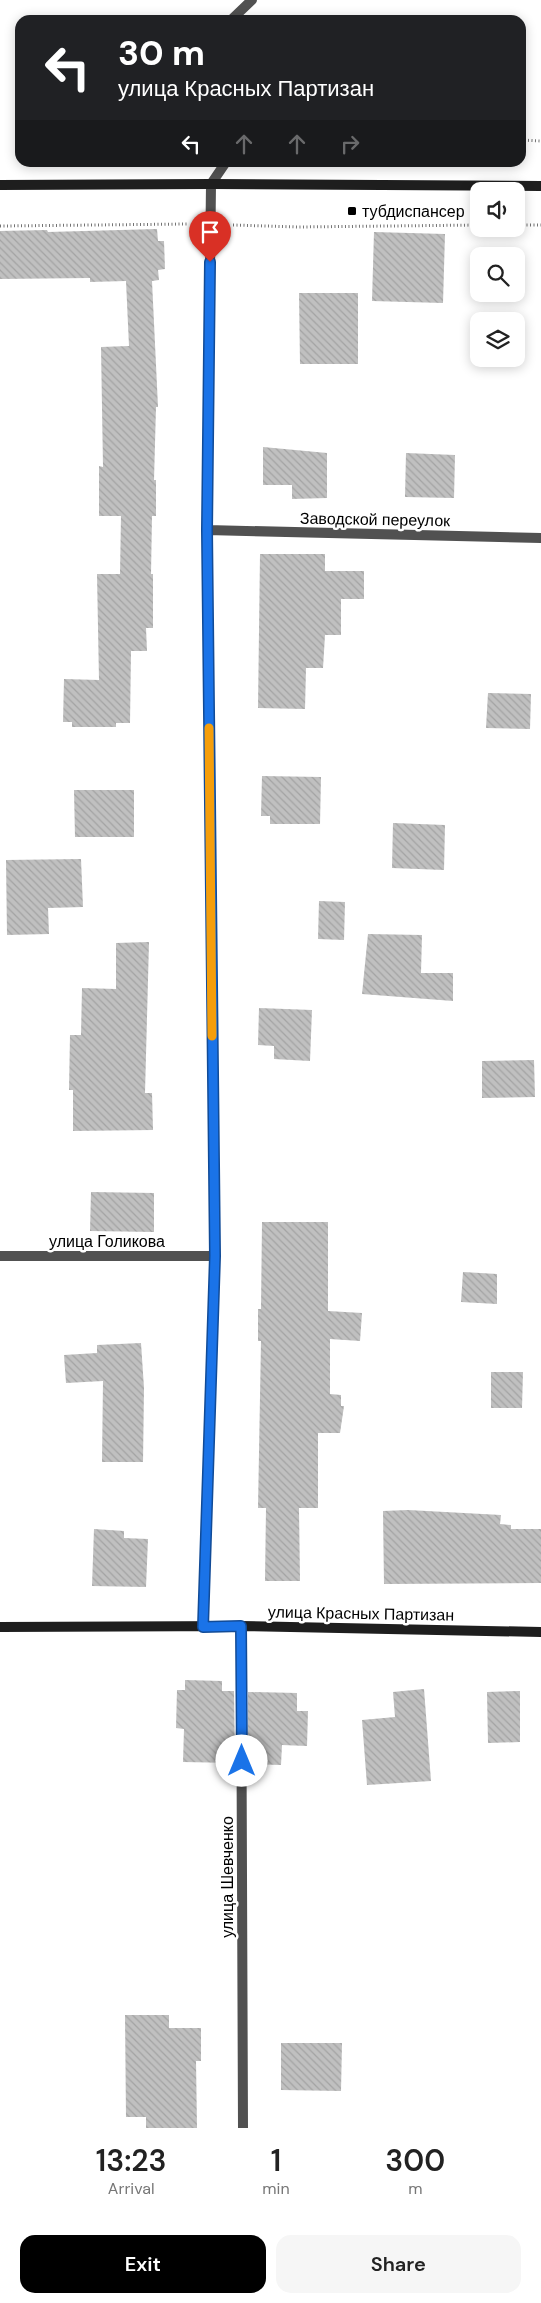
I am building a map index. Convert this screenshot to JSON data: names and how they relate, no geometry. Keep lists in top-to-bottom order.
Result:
{
  "streets": {
    "street": [
      "Заводской переулок",
      "улица Голикова",
      "улица Красных Партизан",
      "улица Шевченко"
    ]
  },
  "crossings": [
    ["улица Красных Партизан", "улица Шевченко"]
  ],
  "places": {
    "transit": ["тубдиспансер"]
  },
  "page": {
    "turn": ["30 m", "улица Красных Партизан"],
    "eta": [
      "13:23",
      "Arrival",
      "1",
      "min",
      "300",
      "m"
    ],
    "buttons": ["Exit", "Share"]
  }
}
